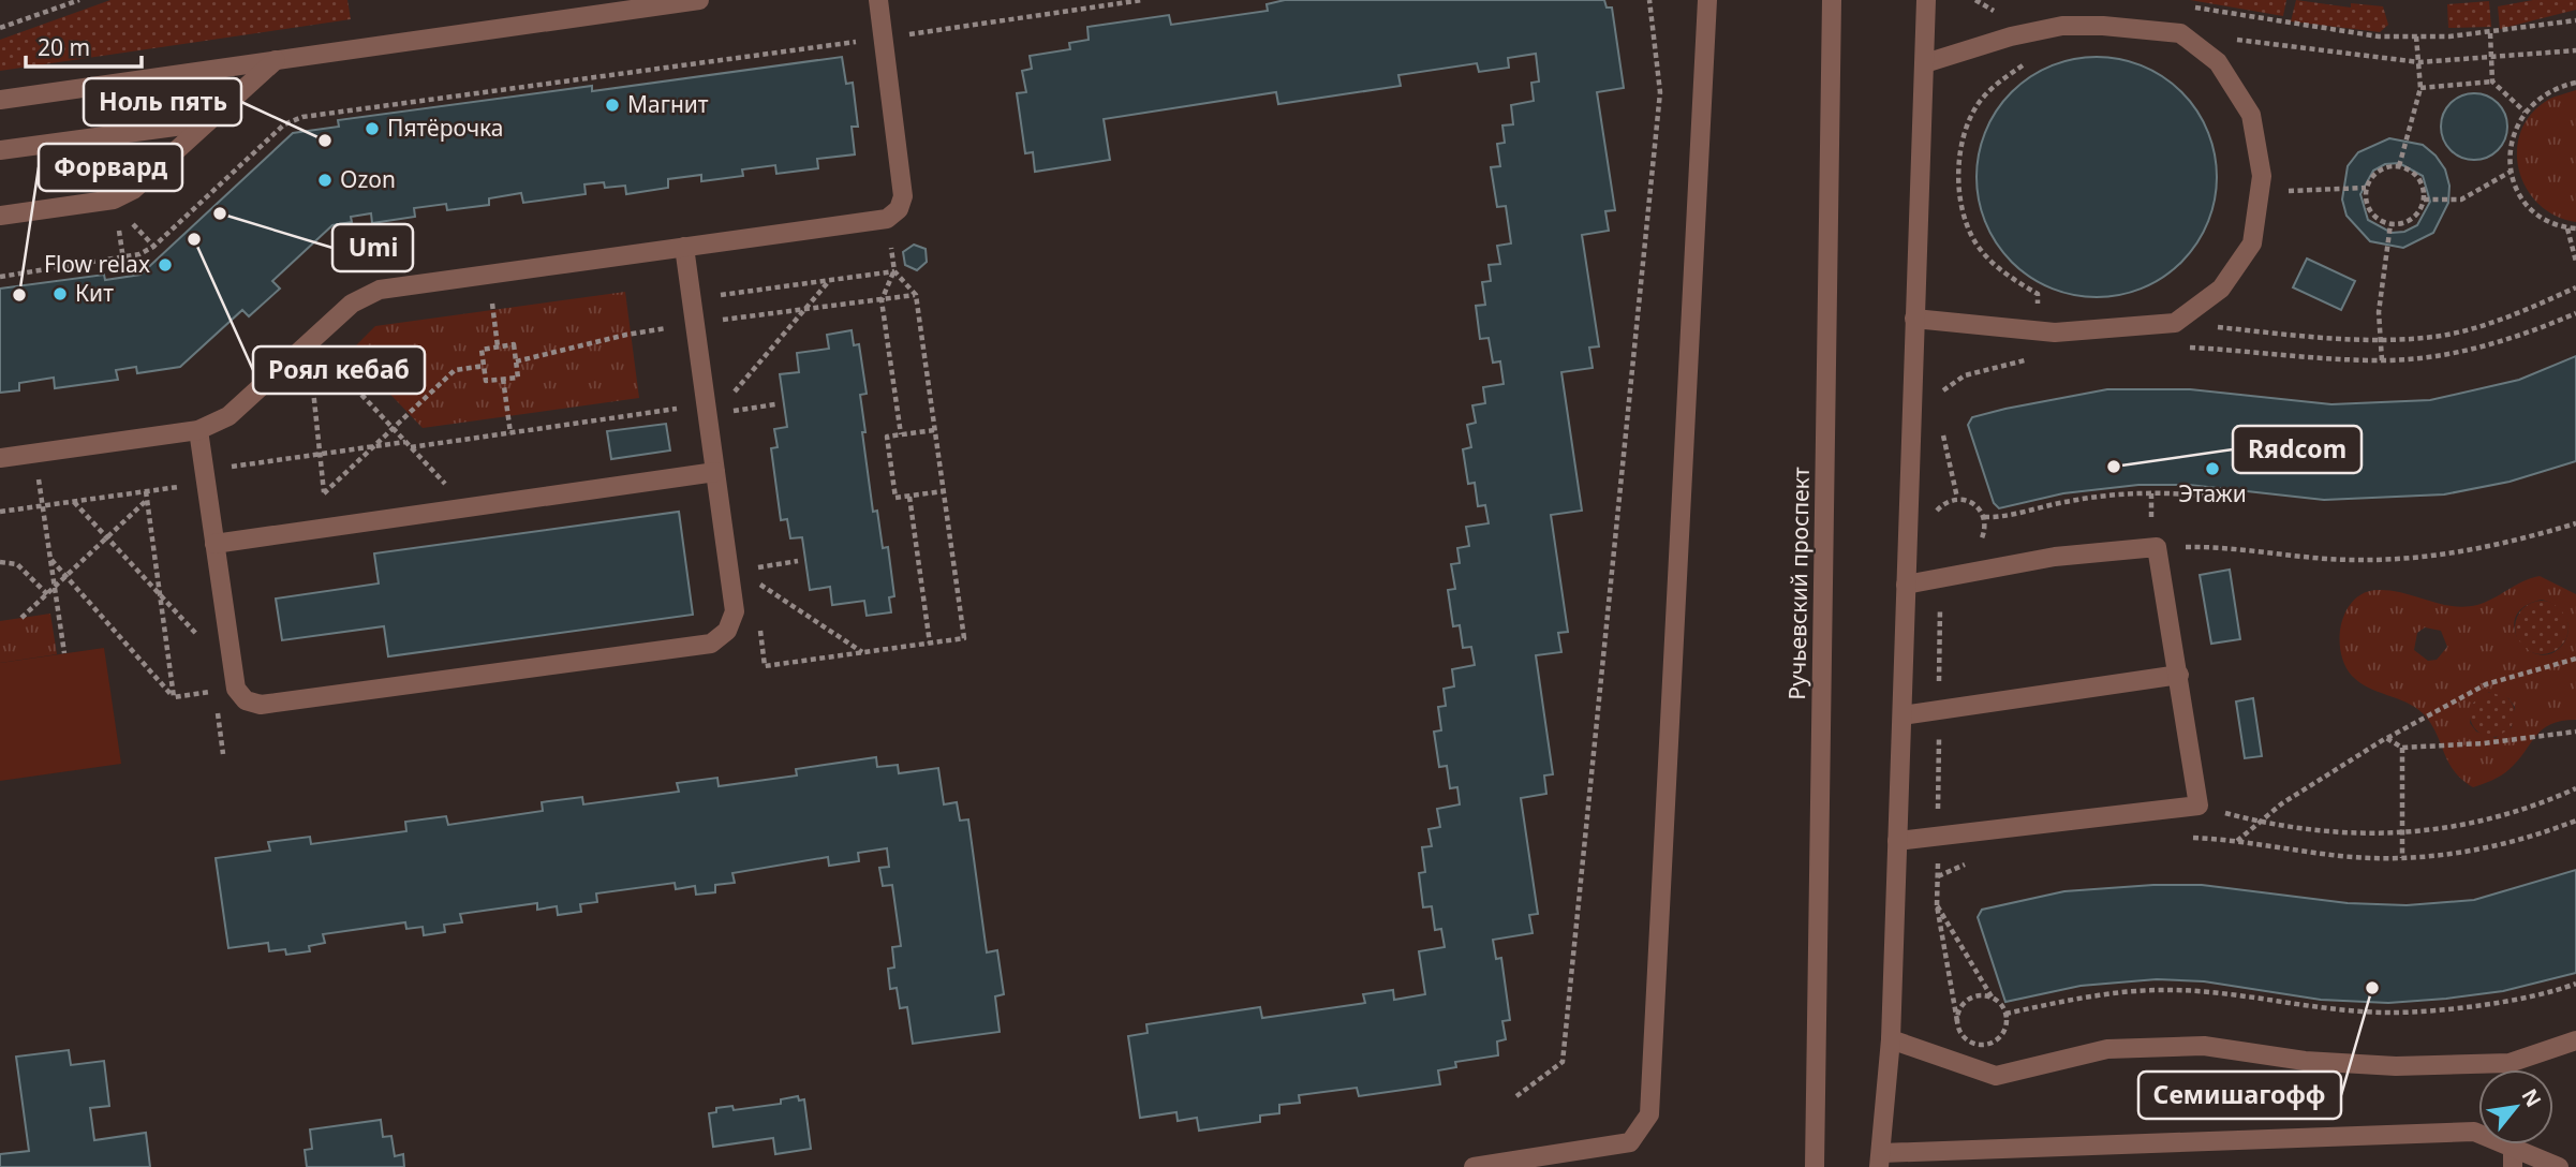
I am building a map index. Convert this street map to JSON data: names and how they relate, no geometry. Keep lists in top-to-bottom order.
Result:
{
  "streets": {
    "street": ["Ручьевский проспект"]
  },
  "places": [
    "Магнит",
    "Пятёрочка",
    "Ноль пять",
    "Ozon",
    "Umi",
    "Роял кебаб",
    "Flow relax",
    "Кит",
    "Форвард",
    "Rяdcom",
    "Этажи",
    "Семишагофф"
  ],
  "scale_bar": "20 m",
  "north": "top right"
}
